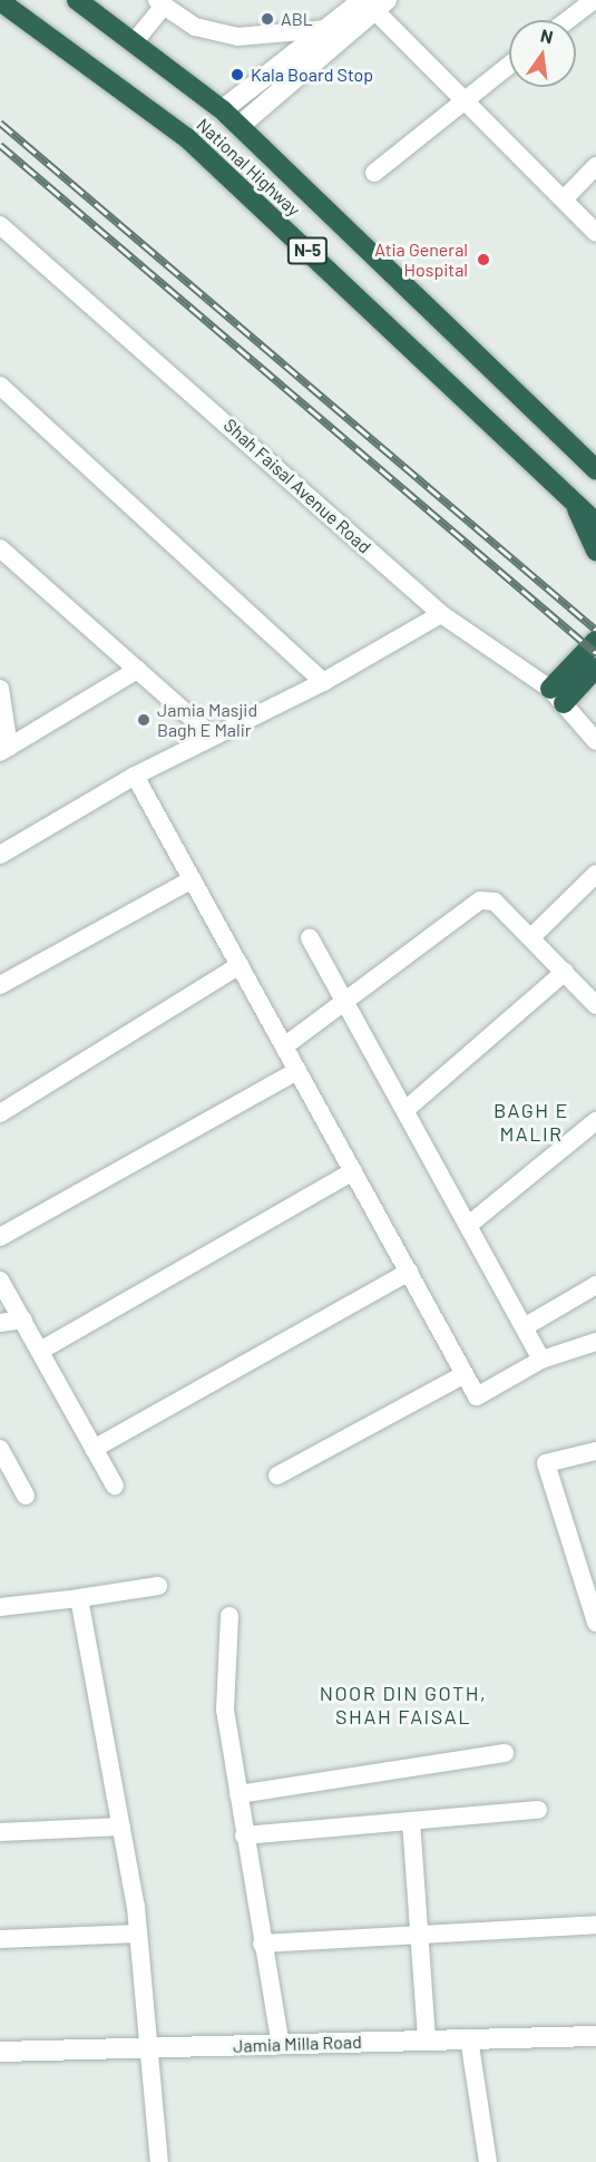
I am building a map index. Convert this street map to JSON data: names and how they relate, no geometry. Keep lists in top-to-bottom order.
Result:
{
  "streets": {
    "highway": ["National Highway", "N-5"],
    "main road": ["Jamia Milla Road"],
    "street": ["Shah Faisal Avenue Road"]
  },
  "districts": ["BAGH E MALIR", "NOOR DIN GOTH, SHAH FAISAL"],
  "places": [
    "ABL",
    "Kala Board Stop",
    "Atia General Hospital",
    "Jamia Masjid Bagh E Malir"
  ],
  "north": "top"
}
